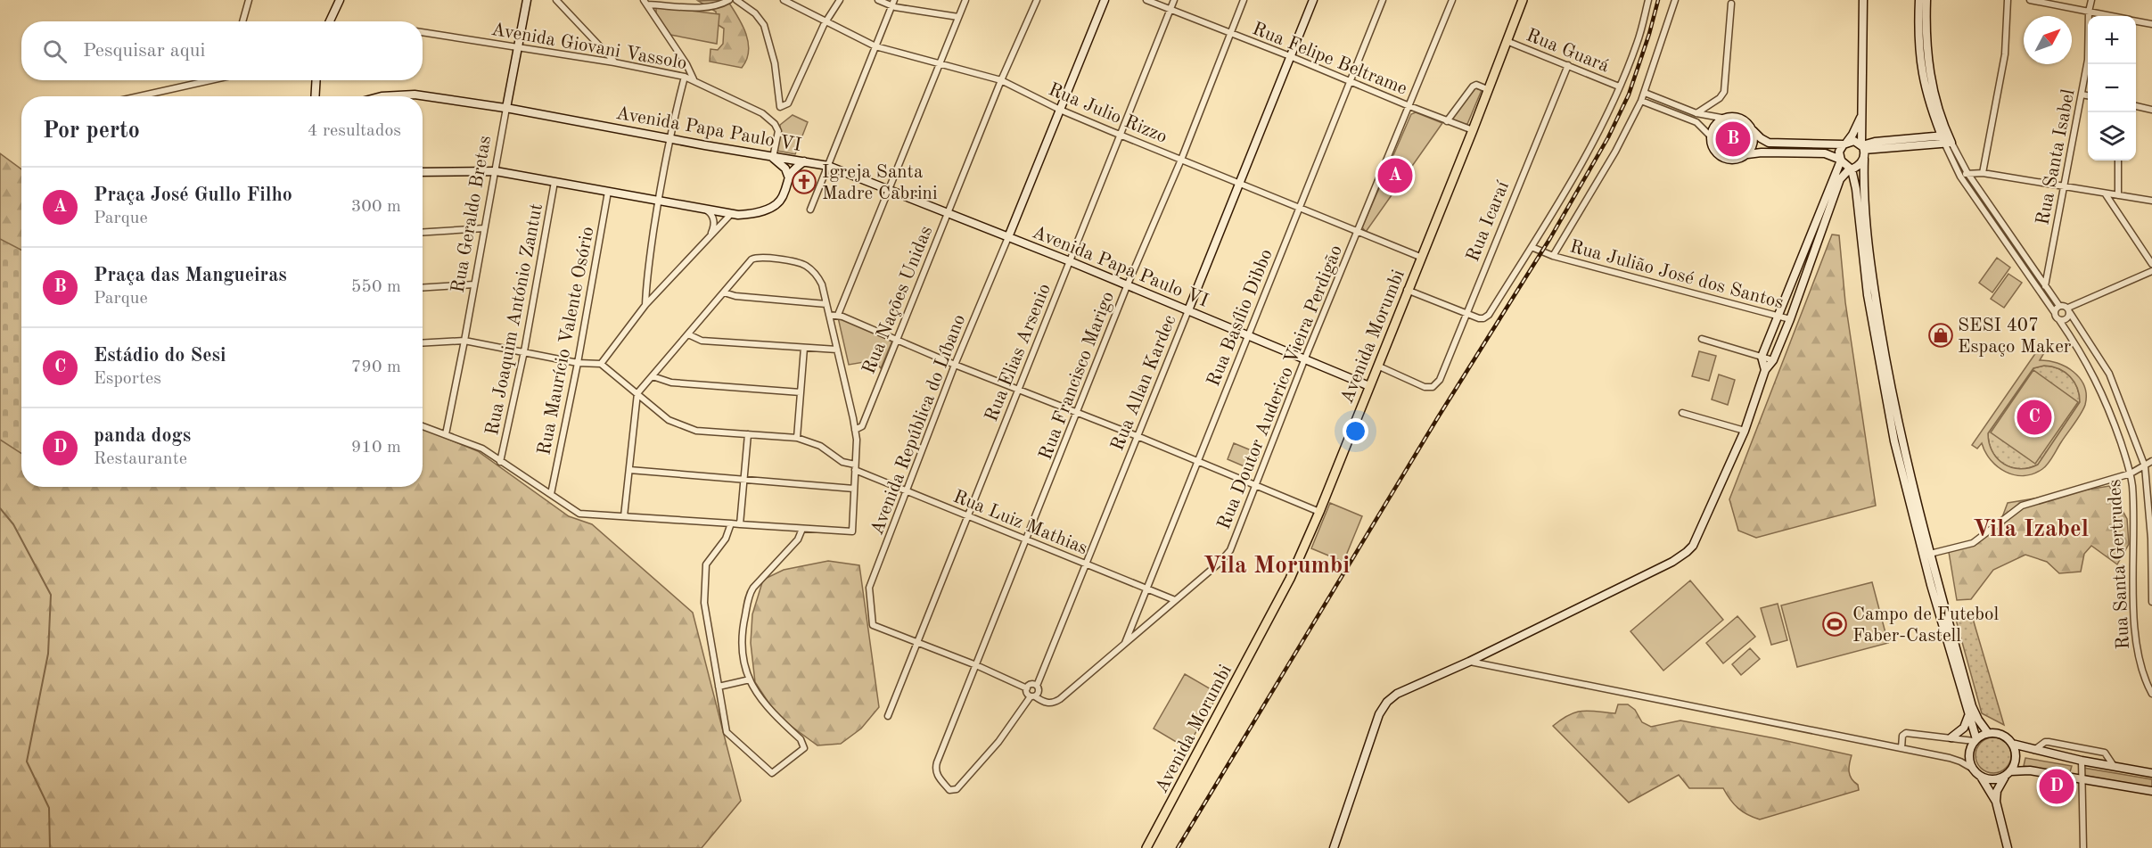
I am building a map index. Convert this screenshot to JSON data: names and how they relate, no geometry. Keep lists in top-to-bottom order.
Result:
{
  "streets": {
    "main road": ["Avenida Morumbi"],
    "street": [
      "Avenida Giovani Vassolo",
      "Rua Guará",
      "Rua Felipe Beltrame",
      "Rua Julio Rizzo",
      "Avenida Papa Paulo VI",
      "Rua Santa Isabel",
      "Rua Geraldo Bretas",
      "Rua Icaraí",
      "Rua Julião José dos Santos",
      "Rua Nações Unidas",
      "Rua Basílio Dibbo",
      "Rua Joaquim António Zantut",
      "Rua Maurício Valente Osório",
      "Rua Elias Arsenio",
      "Rua Francisco Marigo",
      "Rua Allan Kardec",
      "Rua Doutor Auderico Vieira Perdigão",
      "Avenida República do Líbano",
      "Rua Luiz Mathias",
      "Rua Santa Gertrudes"
    ]
  },
  "crossings": [
    ["Avenida Giovani Vassolo", "Avenida Papa Paulo VI"],
    ["Avenida Giovani Vassolo", "Rua Geraldo Bretas"],
    ["Rua Guará", "Rua Icaraí"],
    ["Rua Guará", "Avenida Morumbi"],
    ["Rua Felipe Beltrame", "Rua Basílio Dibbo"],
    ["Rua Felipe Beltrame", "Avenida Morumbi"],
    ["Rua Felipe Beltrame", "Rua Elias Arsenio"],
    ["Rua Felipe Beltrame", "Rua Francisco Marigo"],
    ["Rua Felipe Beltrame", "Rua Allan Kardec"],
    ["Rua Felipe Beltrame", "Rua Doutor Auderico Vieira Perdigão"],
    ["Rua Julio Rizzo", "Rua Nações Unidas"],
    ["Rua Julio Rizzo", "Rua Basílio Dibbo"],
    ["Rua Julio Rizzo", "Avenida Morumbi"],
    ["Rua Julio Rizzo", "Rua Elias Arsenio"],
    ["Rua Julio Rizzo", "Rua Francisco Marigo"],
    ["Rua Julio Rizzo", "Rua Allan Kardec"],
    ["Rua Julio Rizzo", "Rua Doutor Auderico Vieira Perdigão"],
    ["Avenida Papa Paulo VI", "Rua Geraldo Bretas"],
    ["Avenida Papa Paulo VI", "Rua Nações Unidas"],
    ["Avenida Papa Paulo VI", "Rua Basílio Dibbo"],
    ["Avenida Papa Paulo VI", "Avenida Morumbi"],
    ["Avenida Papa Paulo VI", "Rua Elias Arsenio"],
    ["Avenida Papa Paulo VI", "Rua Francisco Marigo"],
    ["Avenida Papa Paulo VI", "Rua Allan Kardec"],
    ["Avenida Papa Paulo VI", "Rua Doutor Auderico Vieira Perdigão"],
    ["Avenida Papa Paulo VI", "Avenida República do Líbano"],
    ["Rua Icaraí", "Avenida Morumbi"],
    ["Rua Basílio Dibbo", "Rua Doutor Auderico Vieira Perdigão"],
    ["Rua Basílio Dibbo", "Rua Luiz Mathias"],
    ["Rua Elias Arsenio", "Avenida República do Líbano"],
    ["Rua Elias Arsenio", "Rua Luiz Mathias"],
    ["Rua Francisco Marigo", "Rua Allan Kardec"],
    ["Rua Francisco Marigo", "Rua Doutor Auderico Vieira Perdigão"],
    ["Rua Francisco Marigo", "Rua Luiz Mathias"],
    ["Rua Allan Kardec", "Rua Doutor Auderico Vieira Perdigão"],
    ["Rua Allan Kardec", "Rua Luiz Mathias"],
    ["Rua Doutor Auderico Vieira Perdigão", "Rua Luiz Mathias"],
    ["Avenida República do Líbano", "Rua Luiz Mathias"]
  ],
  "districts": ["Vila Izabel", "Vila Morumbi"],
  "places": {
    "church": ["Igreja Santa Madre Cabrini"],
    "shop": ["SESI 407 Espaço Maker"],
    "sports": ["Campo de Futebol Faber-Castell"]
  },
  "north": "top right",
  "page": {
    "map_buttons": ["+", "−"],
    "search": "Pesquisar aqui",
    "heading": ["Por perto", "4 resultados"],
    "pins": [
      "B",
      "A",
      "C",
      "D"
    ],
    "list": [
      {
        "mark": "A",
        "name": "Praça José Gullo Filho",
        "note": "Parque",
        "value": "300 m"
      },
      {
        "mark": "B",
        "name": "Praça das Mangueiras",
        "note": "Parque",
        "value": "550 m"
      },
      {
        "mark": "C",
        "name": "Estádio do Sesi",
        "note": "Esportes",
        "value": "790 m"
      },
      {
        "mark": "D",
        "name": "panda dogs",
        "note": "Restaurante",
        "value": "910 m"
      }
    ]
  }
}
